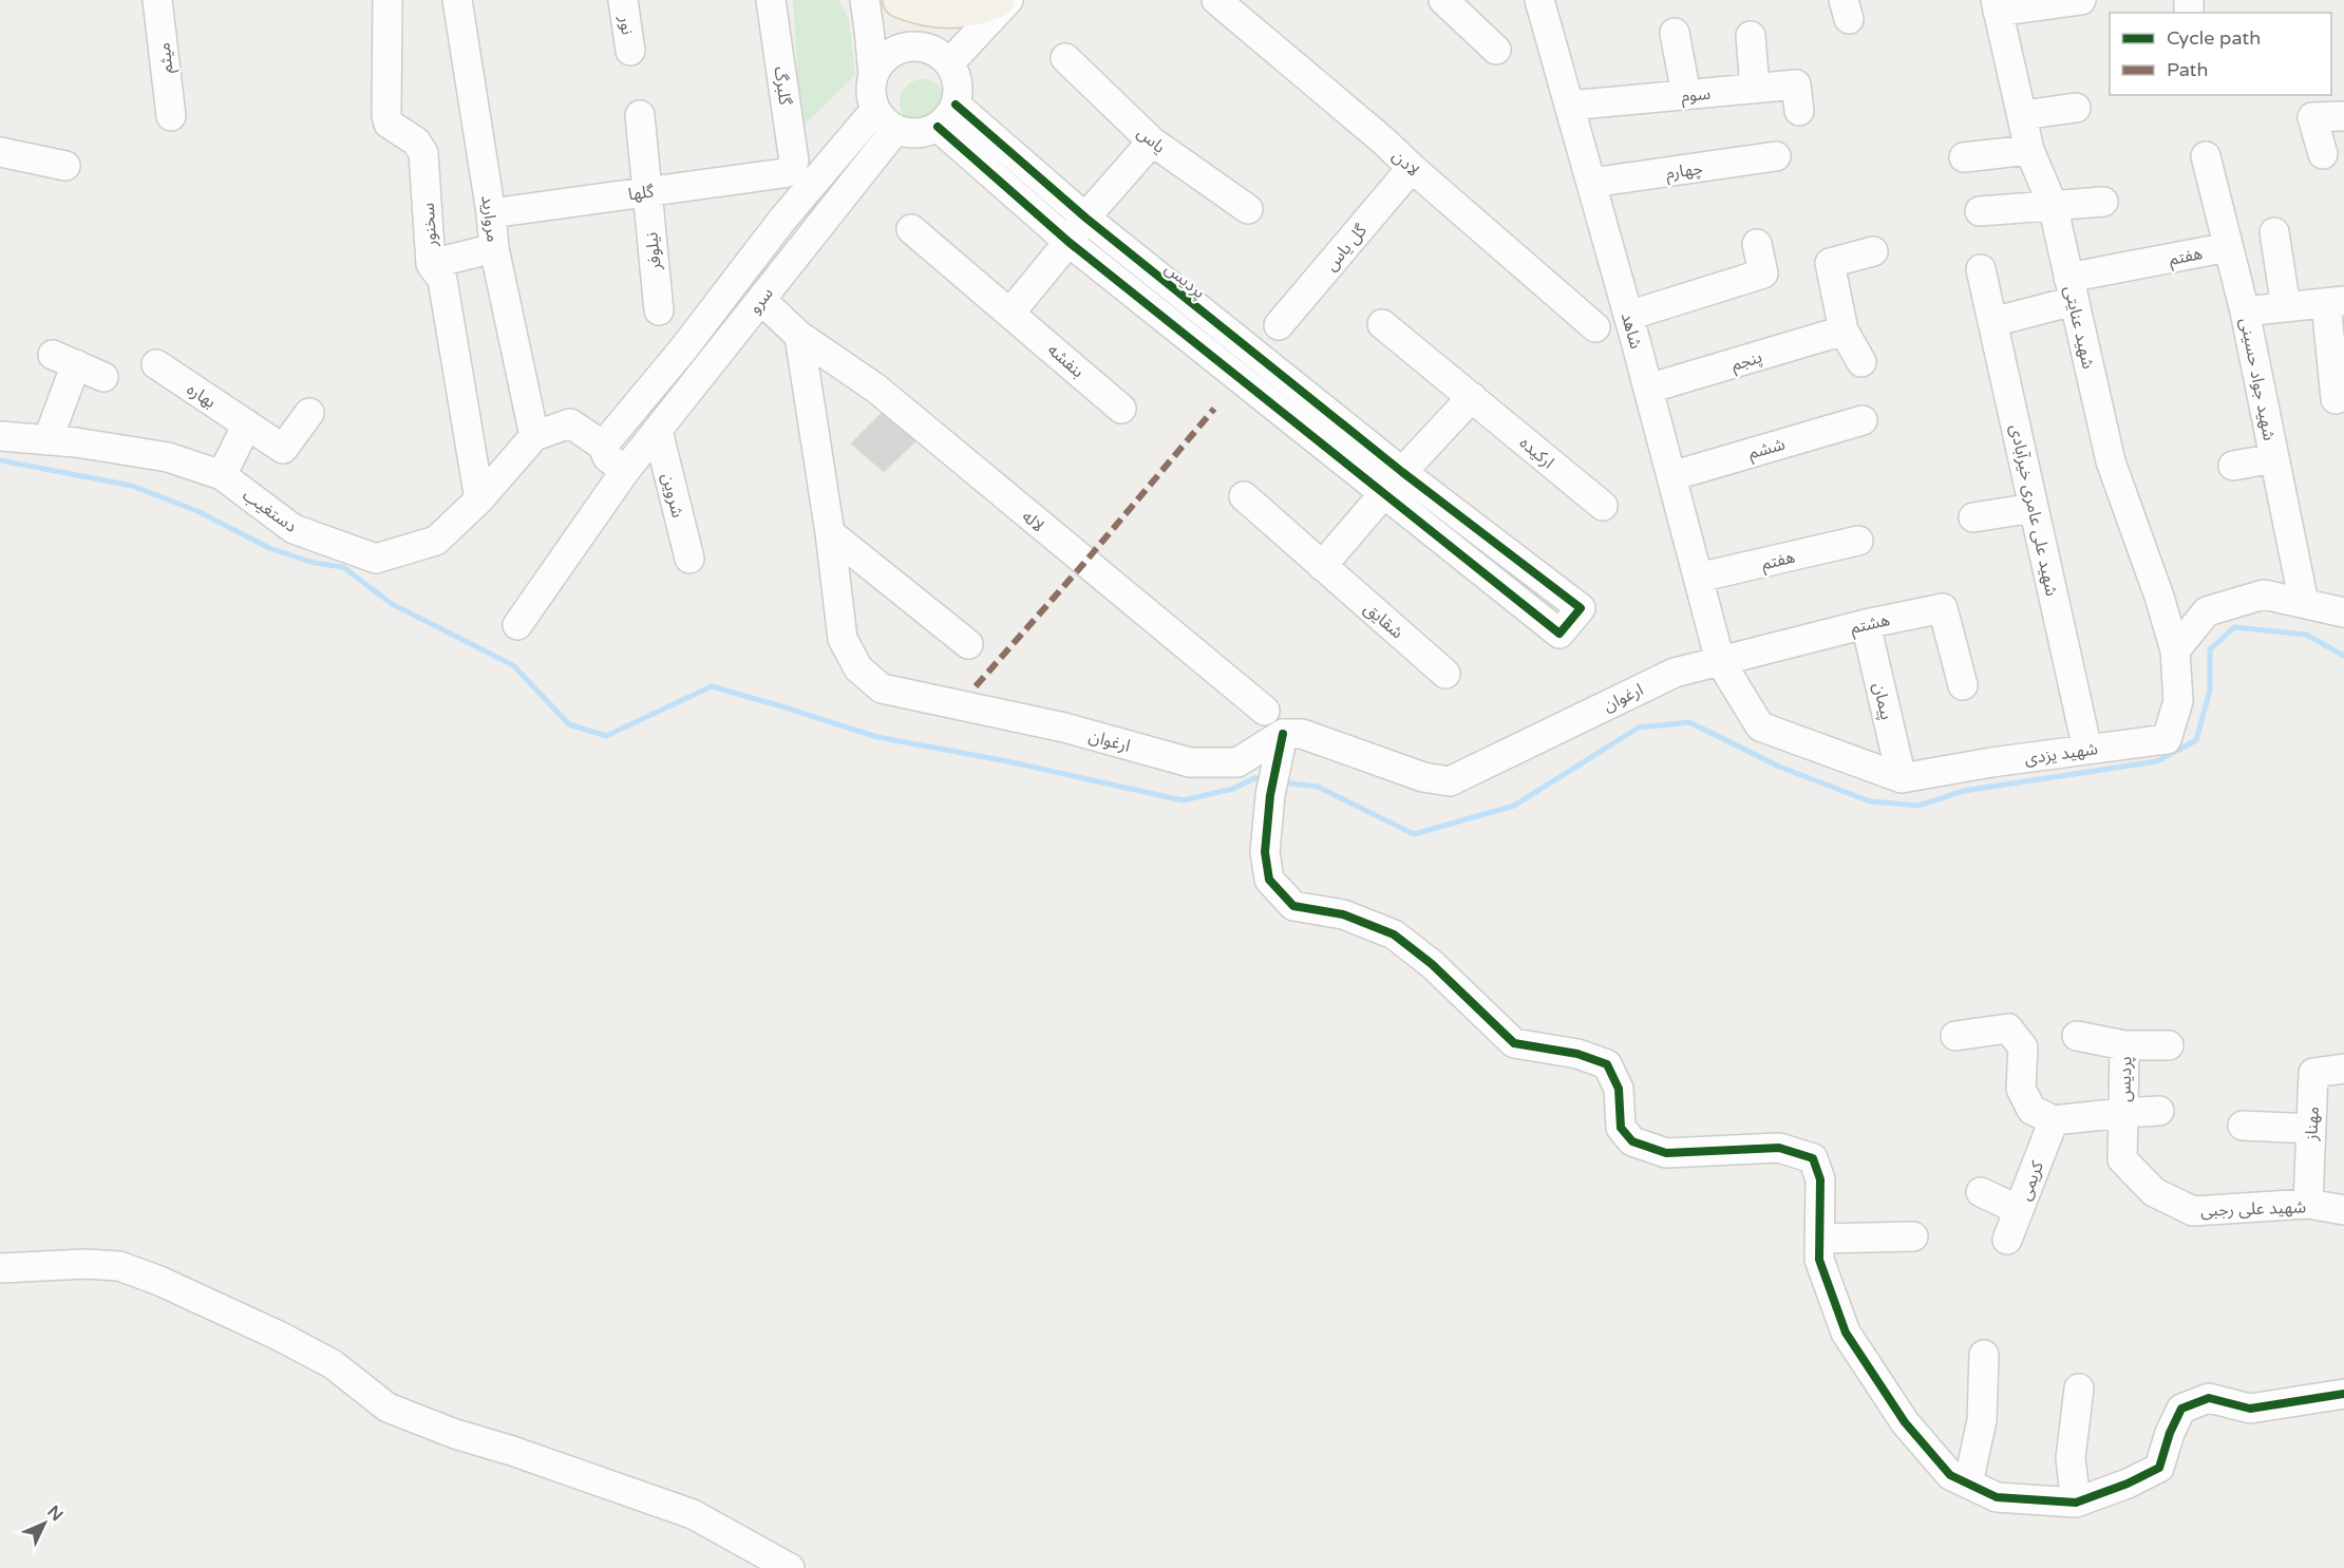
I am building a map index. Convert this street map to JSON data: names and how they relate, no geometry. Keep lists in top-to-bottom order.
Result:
{
  "streets": {
    "street": [
      "نور",
      "میثم",
      "گلبرگ",
      "سوم",
      "یاس",
      "لادن",
      "چهارم",
      "گلها",
      "مروارید",
      "سخنور",
      "گل یاس",
      "نیلوفر",
      "هفتم",
      "پردیس",
      "سرو",
      "شهید عنایتی",
      "شاهد",
      "بنفشه",
      "پنجم",
      "شهید جواد حسینی",
      "بهاره",
      "ششم",
      "ارکیده",
      "شروین",
      "دستغیب",
      "شهید علی عامری خیرآبادی",
      "لاله",
      "شقایق",
      "هشتم",
      "ارغوان",
      "پیمان",
      "شهید یزدی",
      "مهناز",
      "کریمی",
      "شهید علی رجبی"
    ]
  },
  "crossings": [
    ["گلبرگ", "گلها"],
    ["سوم", "شاهد"],
    ["لادن", "گل یاس"],
    ["چهارم", "شاهد"],
    ["گلها", "مروارید"],
    ["گلها", "نیلوفر"],
    ["مروارید", "دستغیب"],
    ["سخنور", "دستغیب"],
    ["هفتم", "شهید عنایتی"],
    ["هفتم", "شاهد"],
    ["هفتم", "شهید جواد حسینی"],
    ["پردیس", "سرو"],
    ["پردیس", "شهید علی رجبی"],
    ["سرو", "شروین"],
    ["شهید عنایتی", "شهید یزدی"],
    ["شاهد", "پنجم"],
    ["شاهد", "ششم"],
    ["شاهد", "هشتم"],
    ["شاهد", "ارغوان"],
    ["شهید علی عامری خیرآبادی", "شهید یزدی"],
    ["لاله", "ارغوان"],
    ["هشتم", "ارغوان"],
    ["هشتم", "پیمان"],
    ["پیمان", "شهید یزدی"],
    ["مهناز", "شهید علی رجبی"]
  ],
  "legend": ["Cycle path", "Path"],
  "north": "top right"
}
